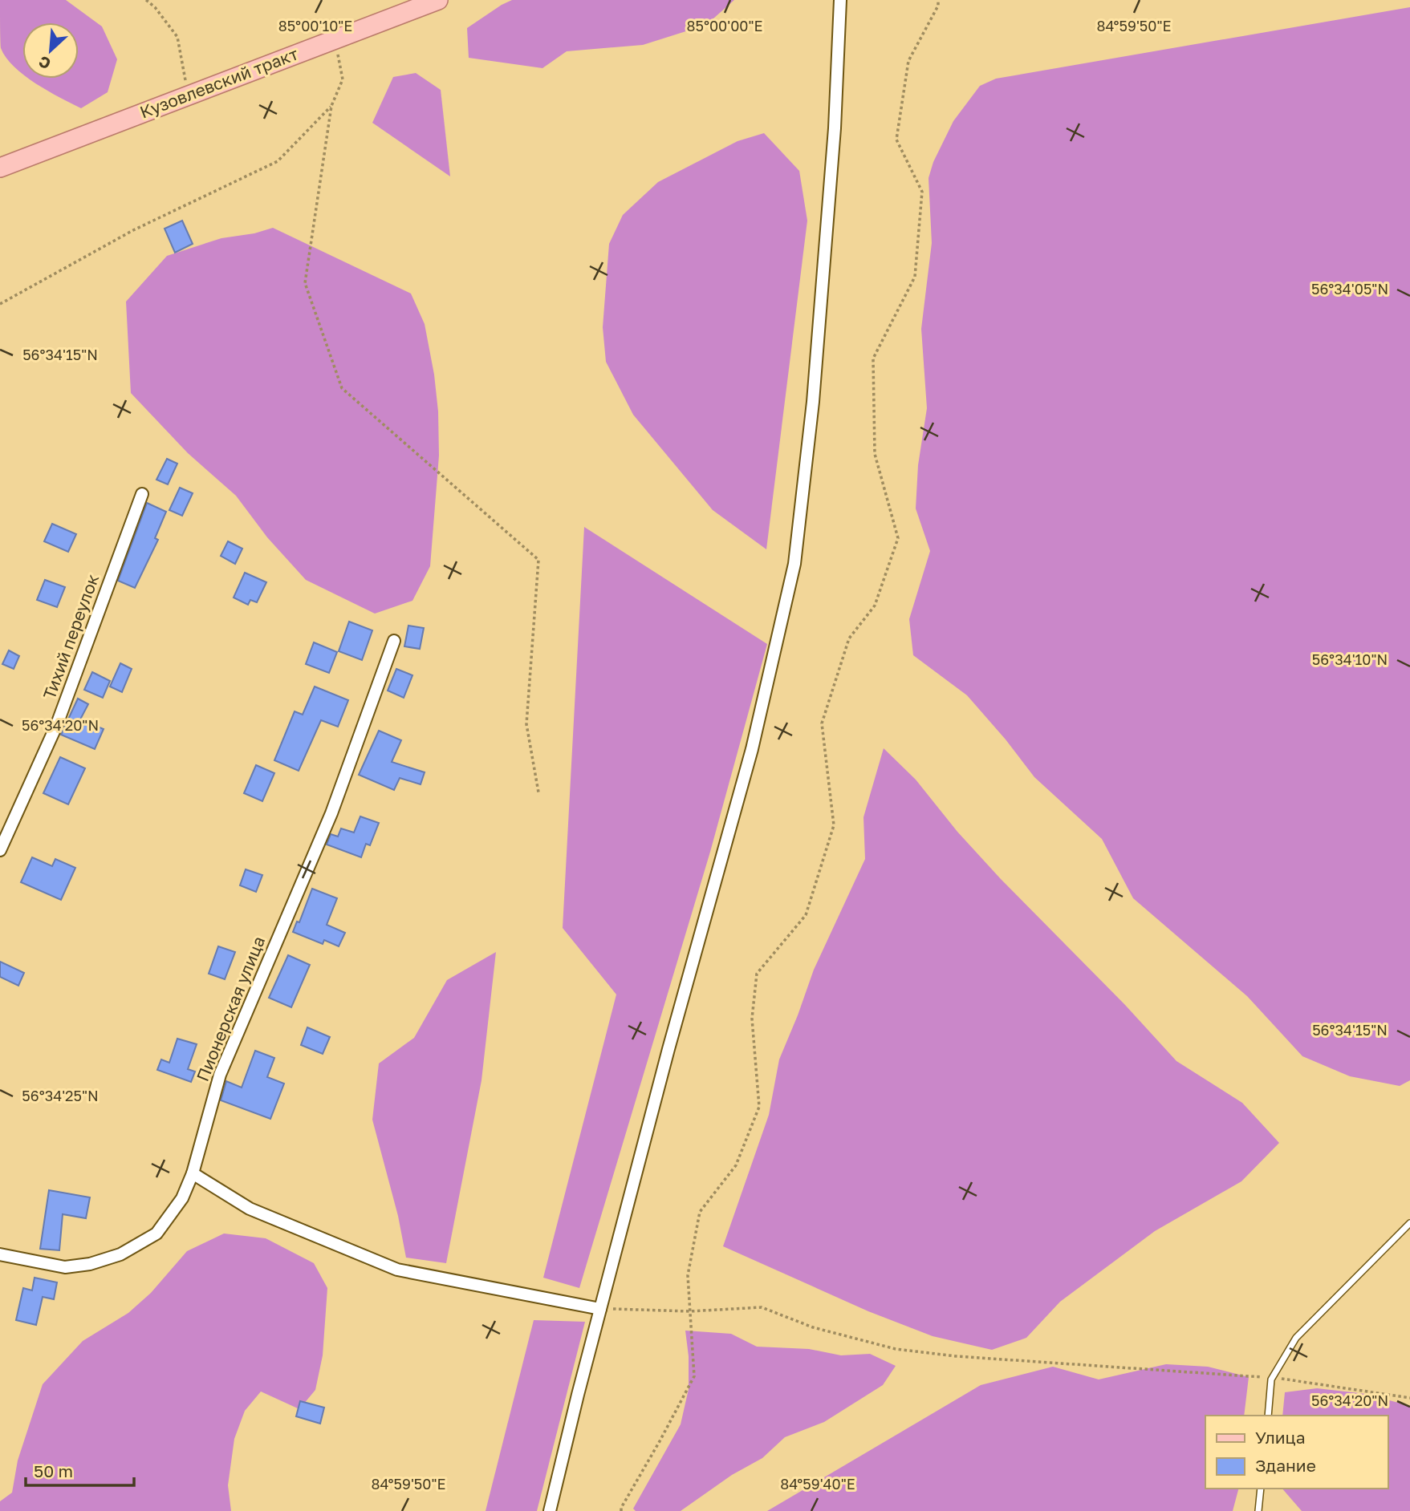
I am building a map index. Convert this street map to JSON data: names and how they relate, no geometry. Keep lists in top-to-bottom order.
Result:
{
  "streets": {
    "main road": ["Кузовлевский тракт"],
    "street": ["Тихий переулок", "Пионерская улица"]
  },
  "legend": ["Улица", "Здание"],
  "scale_bar": "50 m",
  "north": "bottom left",
  "coordinates": [
    "85°00'10\"E",
    "85°00'00\"E",
    "84°59'50\"E",
    "56°34'05\"N",
    "56°34'15\"N",
    "56°34'10\"N",
    "56°34'20\"N",
    "56°34'25\"N",
    "84°59'40\"E"
  ]
}
